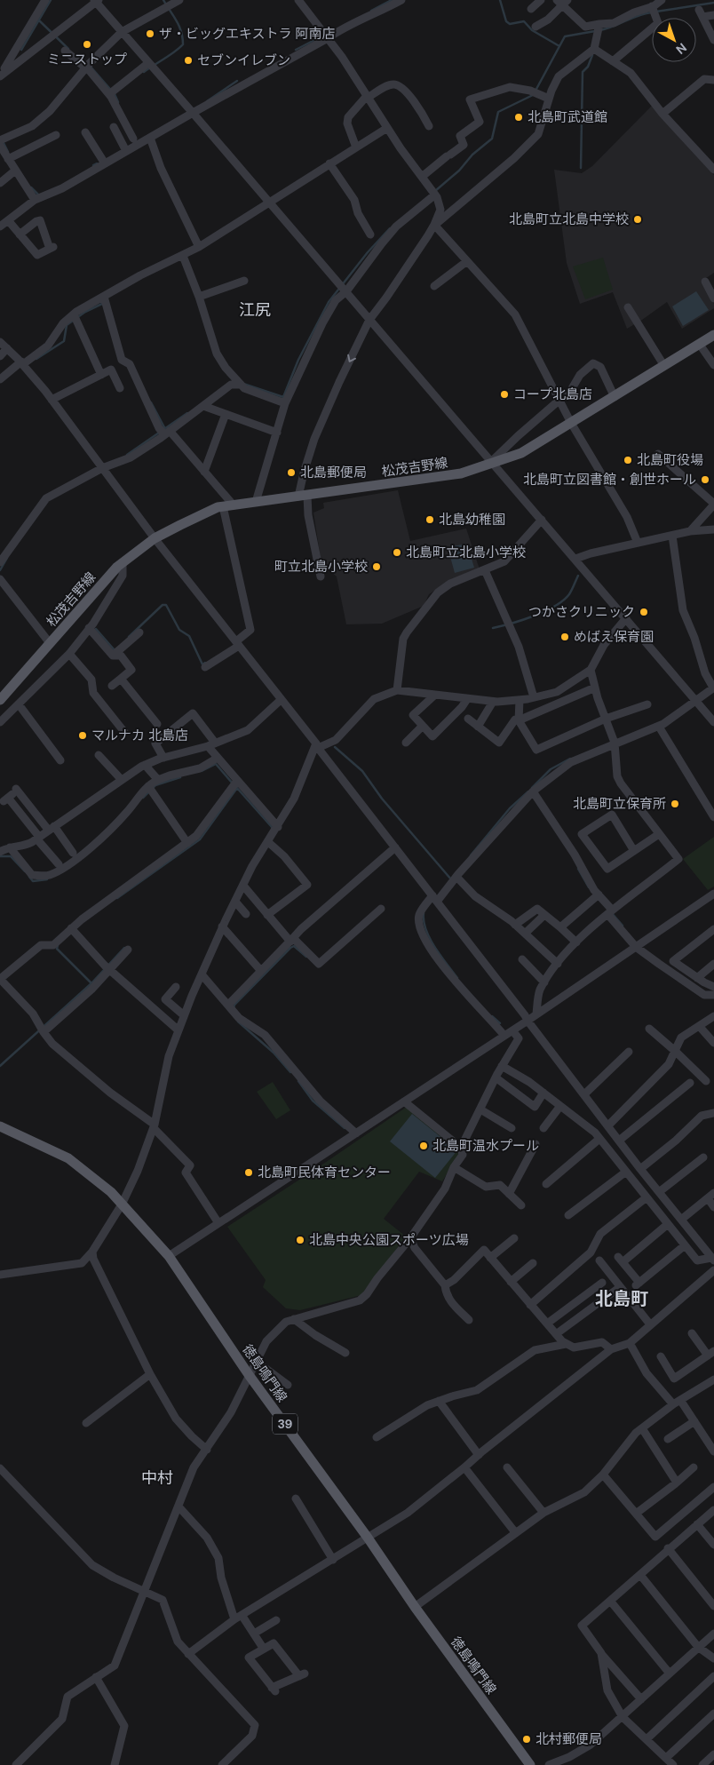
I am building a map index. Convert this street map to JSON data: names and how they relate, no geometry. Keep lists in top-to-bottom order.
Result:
{
  "streets": {
    "main road": ["松茂吉野線", "徳島鳴門線", "39"]
  },
  "districts": ["江尻", "北島町", "中村"],
  "places": [
    "ザ・ビッグエキストラ 阿南店",
    "ミニストップ",
    "セブンイレブン",
    "北島町武道館",
    "北島町立北島中学校",
    "コープ北島店",
    "北島町役場",
    "北島郵便局",
    "北島町立図書館・創世ホール",
    "北島幼稚園",
    "北島町立北島小学校",
    "町立北島小学校",
    "つかさクリニック",
    "めばえ保育園",
    "マルナカ 北島店",
    "北島町立保育所",
    "北島町温水プール",
    "北島町民体育センター",
    "北島中央公園スポーツ広場",
    "北村郵便局"
  ],
  "north": "bottom right"
}
